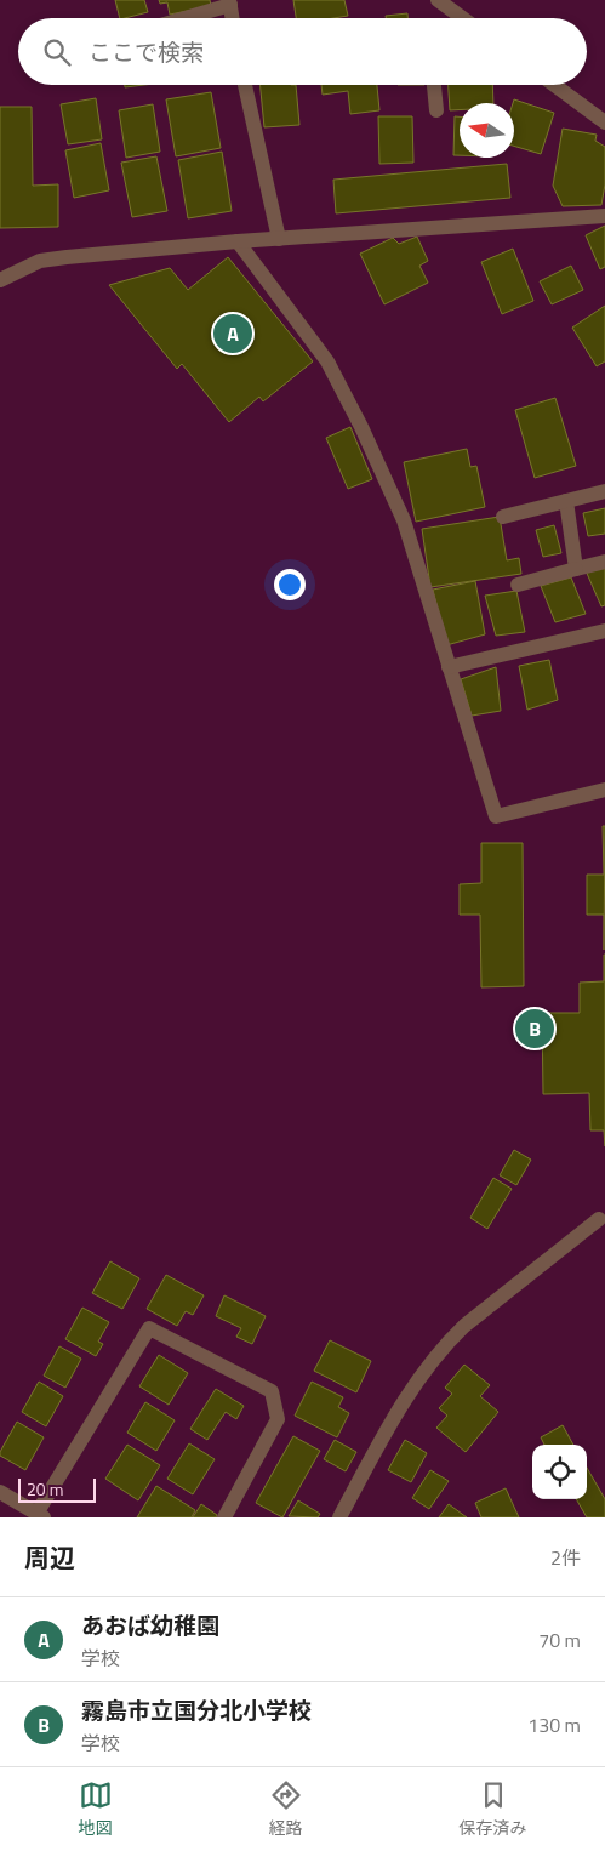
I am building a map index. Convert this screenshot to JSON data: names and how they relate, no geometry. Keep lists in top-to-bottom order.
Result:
{
  "scale_bar": "20 m",
  "north": "left",
  "page": {
    "search": "ここで検索",
    "pins": ["A", "B"],
    "scale": "20 m",
    "heading": ["周辺", "2件"],
    "list": [
      {
        "mark": "A",
        "name": "あおば幼稚園",
        "note": "学校",
        "value": "70 m"
      },
      {
        "mark": "B",
        "name": "霧島市立国分北小学校",
        "note": "学校",
        "value": "130 m"
      }
    ],
    "nav": ["地図", "経路", "保存済み"]
  }
}
